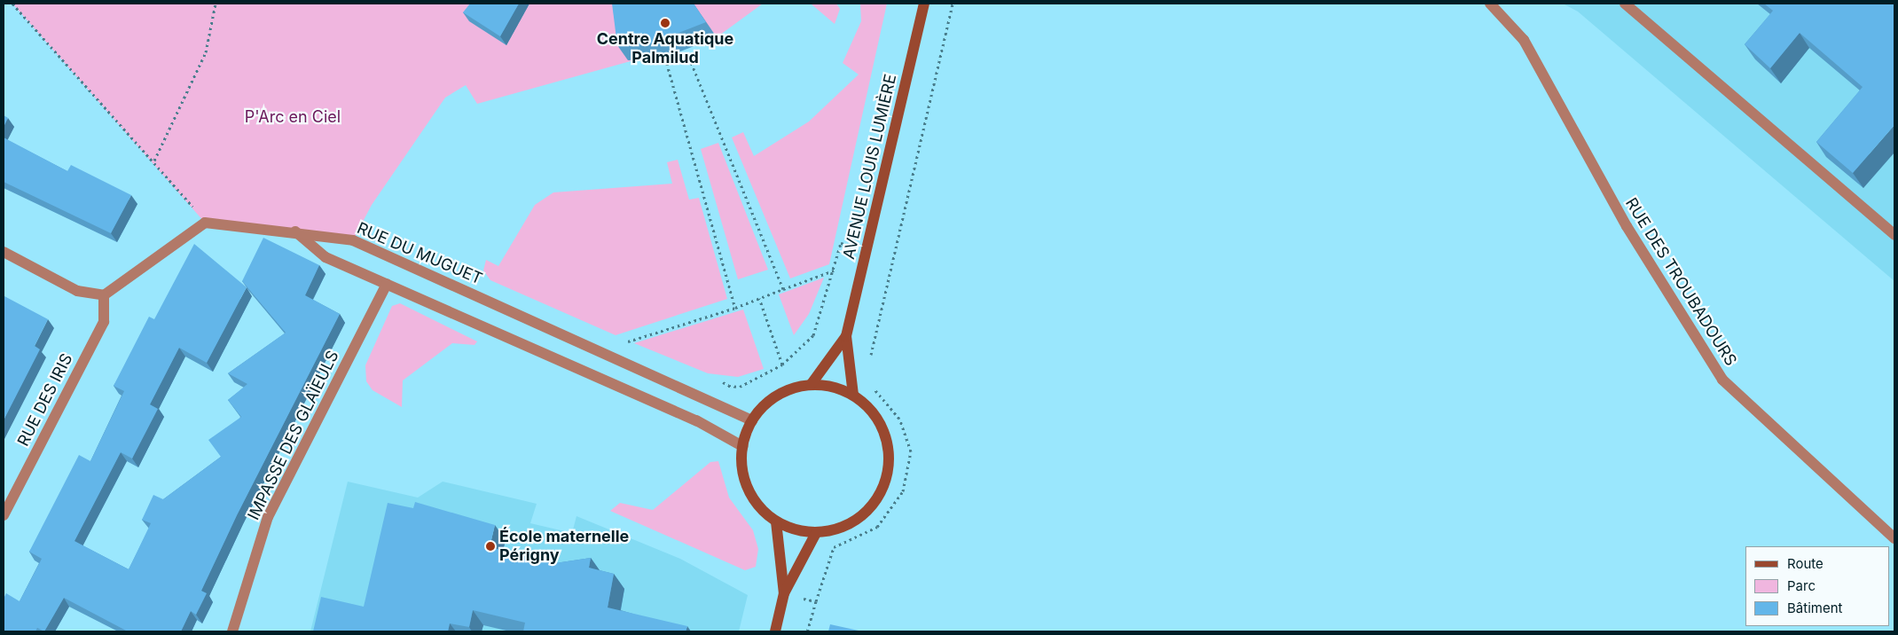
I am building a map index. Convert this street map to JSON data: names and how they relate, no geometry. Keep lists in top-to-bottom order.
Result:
{
  "streets": {
    "street": [
      "AVENUE LOUIS LUMIÈRE",
      "RUE DU MUGUET",
      "RUE DES TROUBADOURS",
      "RUE DES IRIS",
      "IMPASSE DES GLAÏEULS"
    ]
  },
  "crossings": [
    ["AVENUE LOUIS LUMIÈRE", "RUE DU MUGUET"]
  ],
  "parks": ["P'Arc en Ciel"],
  "places": ["Centre Aquatique Palmilud", "École maternelle Périgny"],
  "legend": ["Route", "Parc", "Bâtiment"]
}
